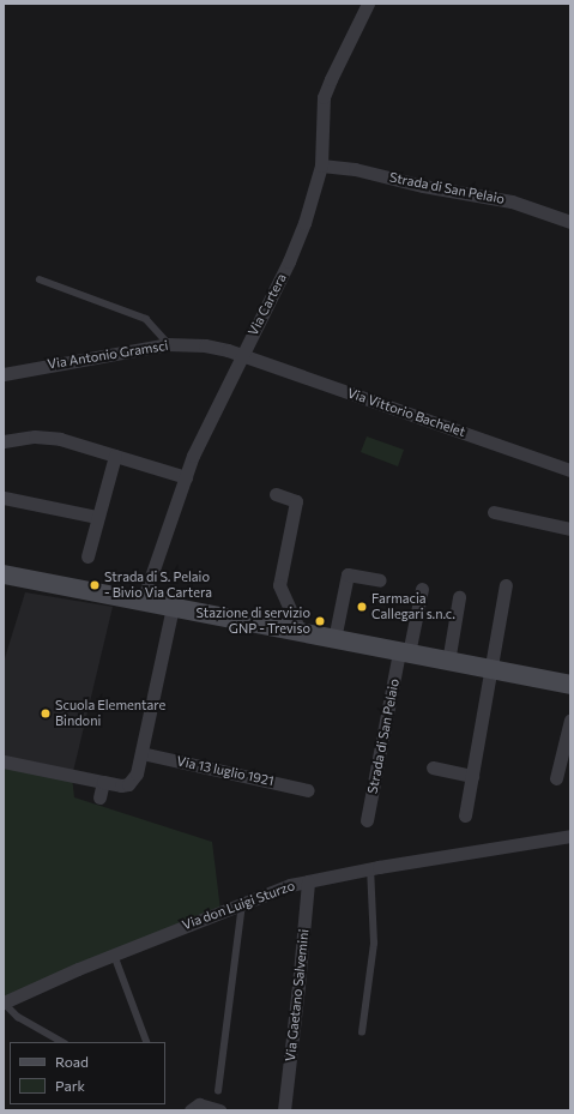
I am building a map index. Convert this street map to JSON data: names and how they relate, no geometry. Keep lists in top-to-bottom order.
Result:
{
  "streets": {
    "street": [
      "Strada di San Pelaio",
      "Via Cartera",
      "Via Antonio Gramsci",
      "Via Vittorio Bachelet",
      "Via 13 luglio 1921",
      "Via don Luigi Sturzo",
      "Via Gaetano Salvemini"
    ]
  },
  "crossings": [
    ["Strada di San Pelaio", "Via Cartera"],
    ["Via Cartera", "Via Antonio Gramsci"],
    ["Via Cartera", "Via Vittorio Bachelet"],
    ["Via Antonio Gramsci", "Via Vittorio Bachelet"],
    ["Via don Luigi Sturzo", "Via Gaetano Salvemini"]
  ],
  "places": [
    "Strada di S. Pelaio - Bivio Via Cartera",
    "Farmacia Callegari s.n.c.",
    "Stazione di servizio GNP - Treviso",
    "Scuola Elementare Bindoni"
  ],
  "legend": ["Road", "Park"]
}
